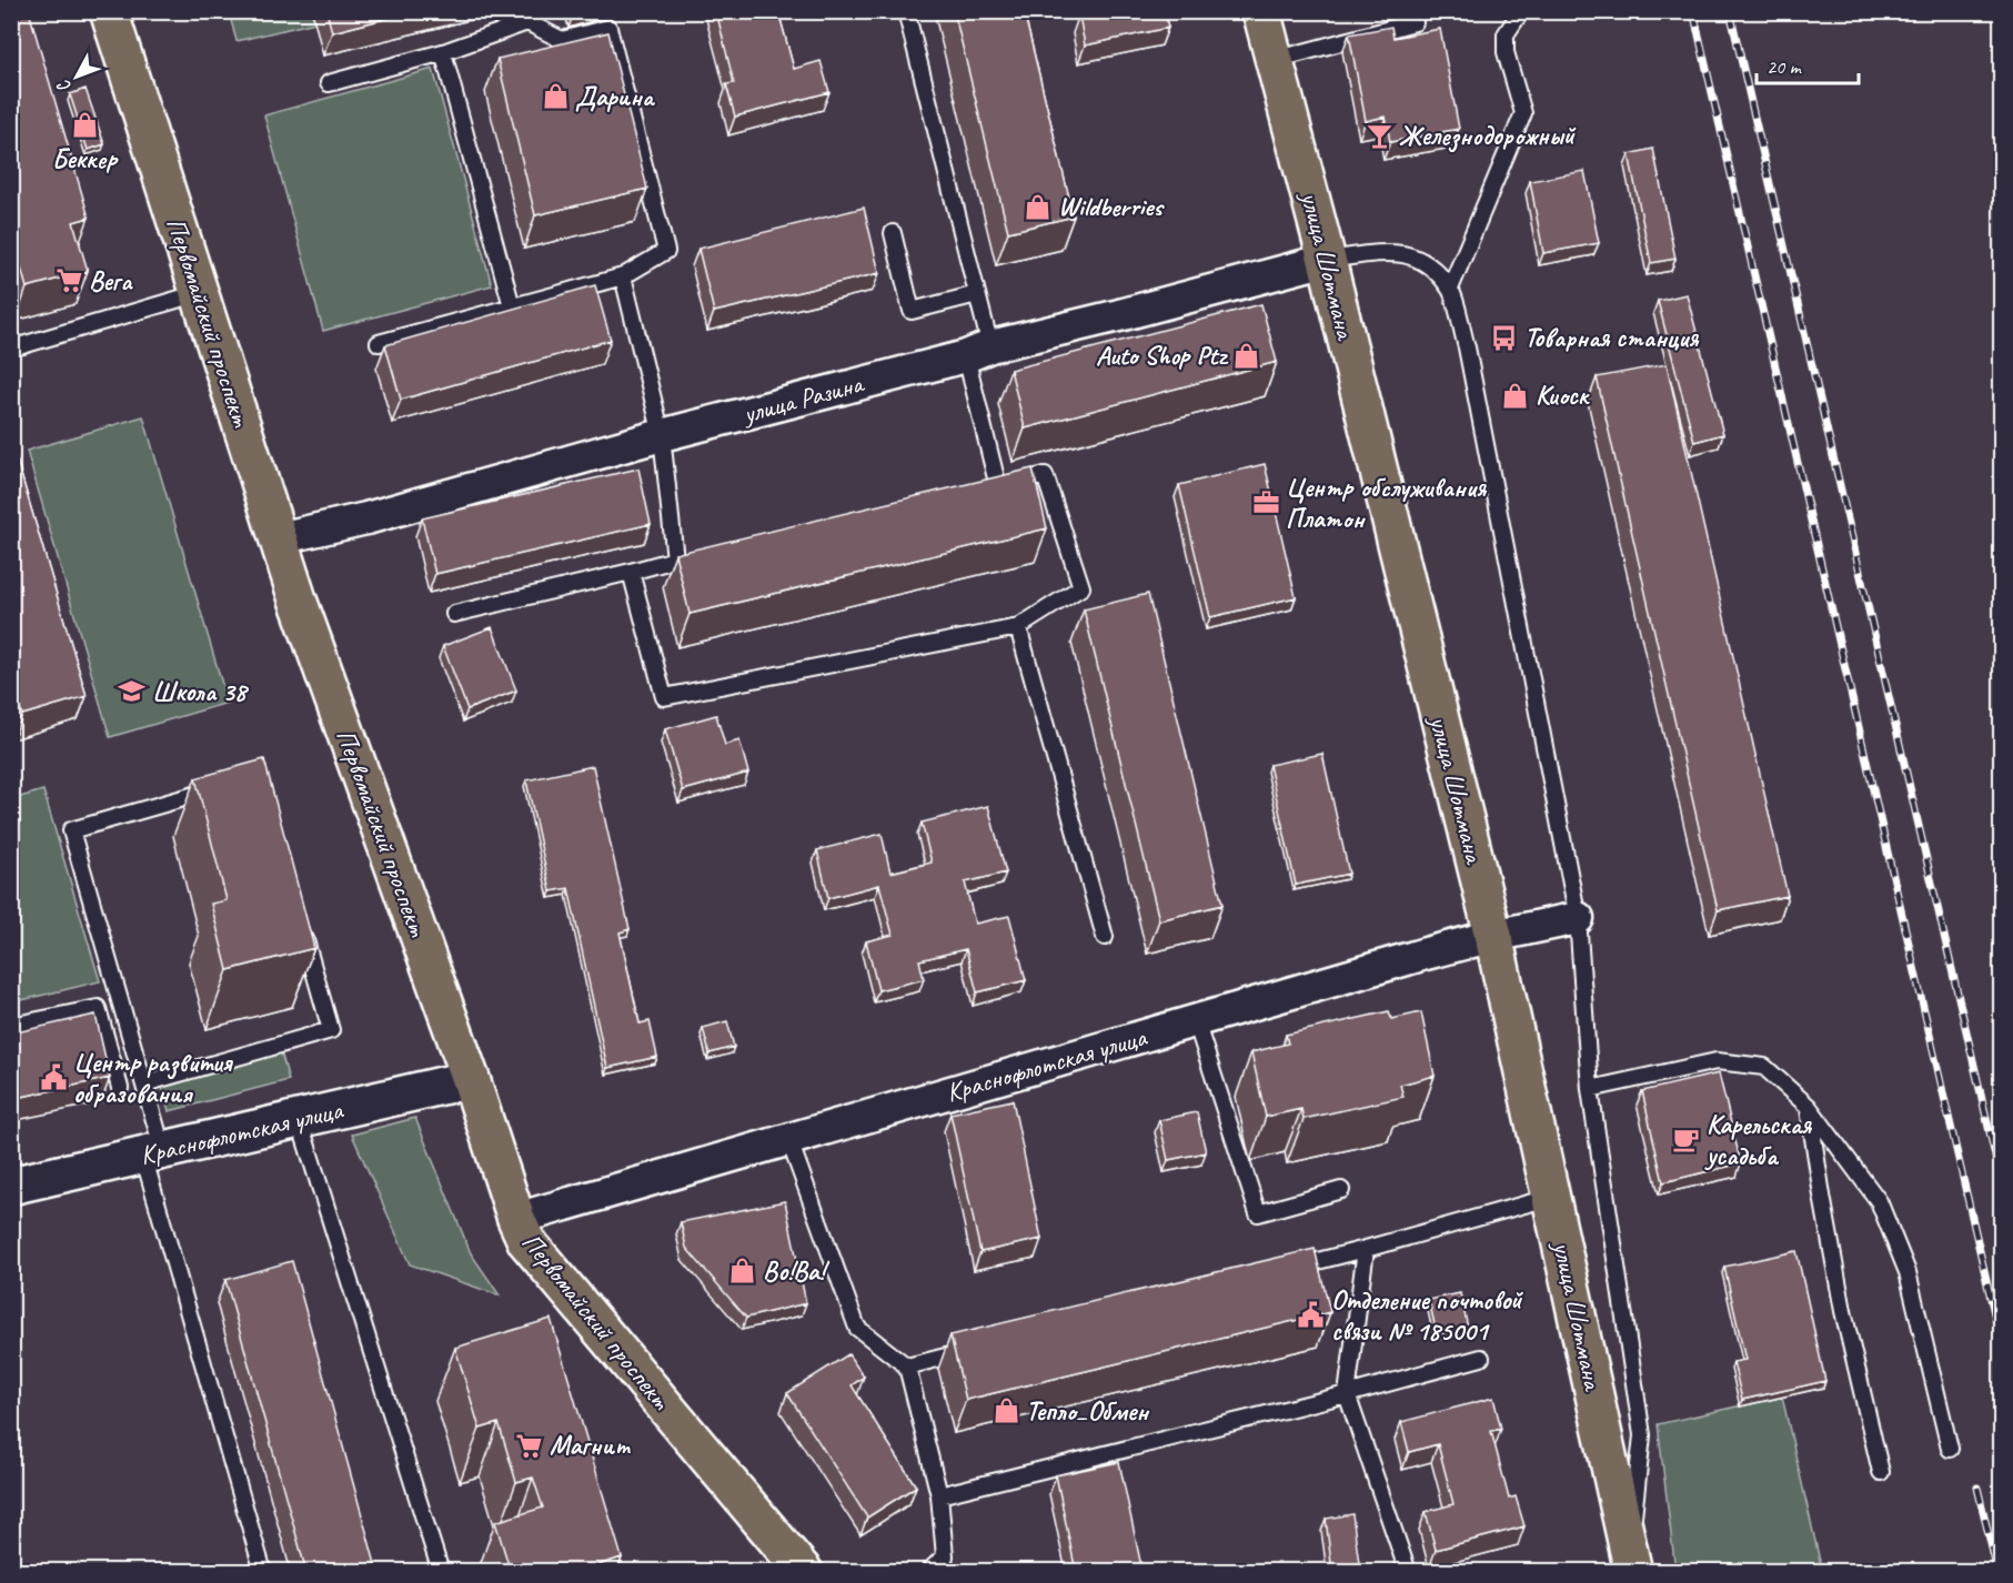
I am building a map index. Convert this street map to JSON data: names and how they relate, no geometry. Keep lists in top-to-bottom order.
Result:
{
  "streets": {
    "main road": ["улица Шотмана", "Первомайский проспект"],
    "street": ["улица Разина", "Краснофлотская улица"]
  },
  "crossings": [
    ["улица Шотмана", "улица Разина"],
    ["улица Шотмана", "Краснофлотская улица"],
    ["Первомайский проспект", "улица Разина"],
    ["Первомайский проспект", "Краснофлотская улица"]
  ],
  "places": {
    "shop": [
      "Дарина",
      "Беккер",
      "Wildberries",
      "Auto Shop Ptz",
      "Киоск",
      "Во!Ва!",
      "Тепло_Обмен"
    ],
    "bar": ["Железнодорожный"],
    "supermarket": ["Вега", "Магнит"],
    "bus stop": ["Товарная станция"],
    "office": ["Центр обслуживания Платон"],
    "school or university": ["Школа 38"],
    "public building": ["Центр развития образования", "Отделение почтовой связи № 185001"],
    "cafe": ["Карельская усадьба"]
  },
  "scale_bar": "20 m",
  "north": "bottom left"
}
